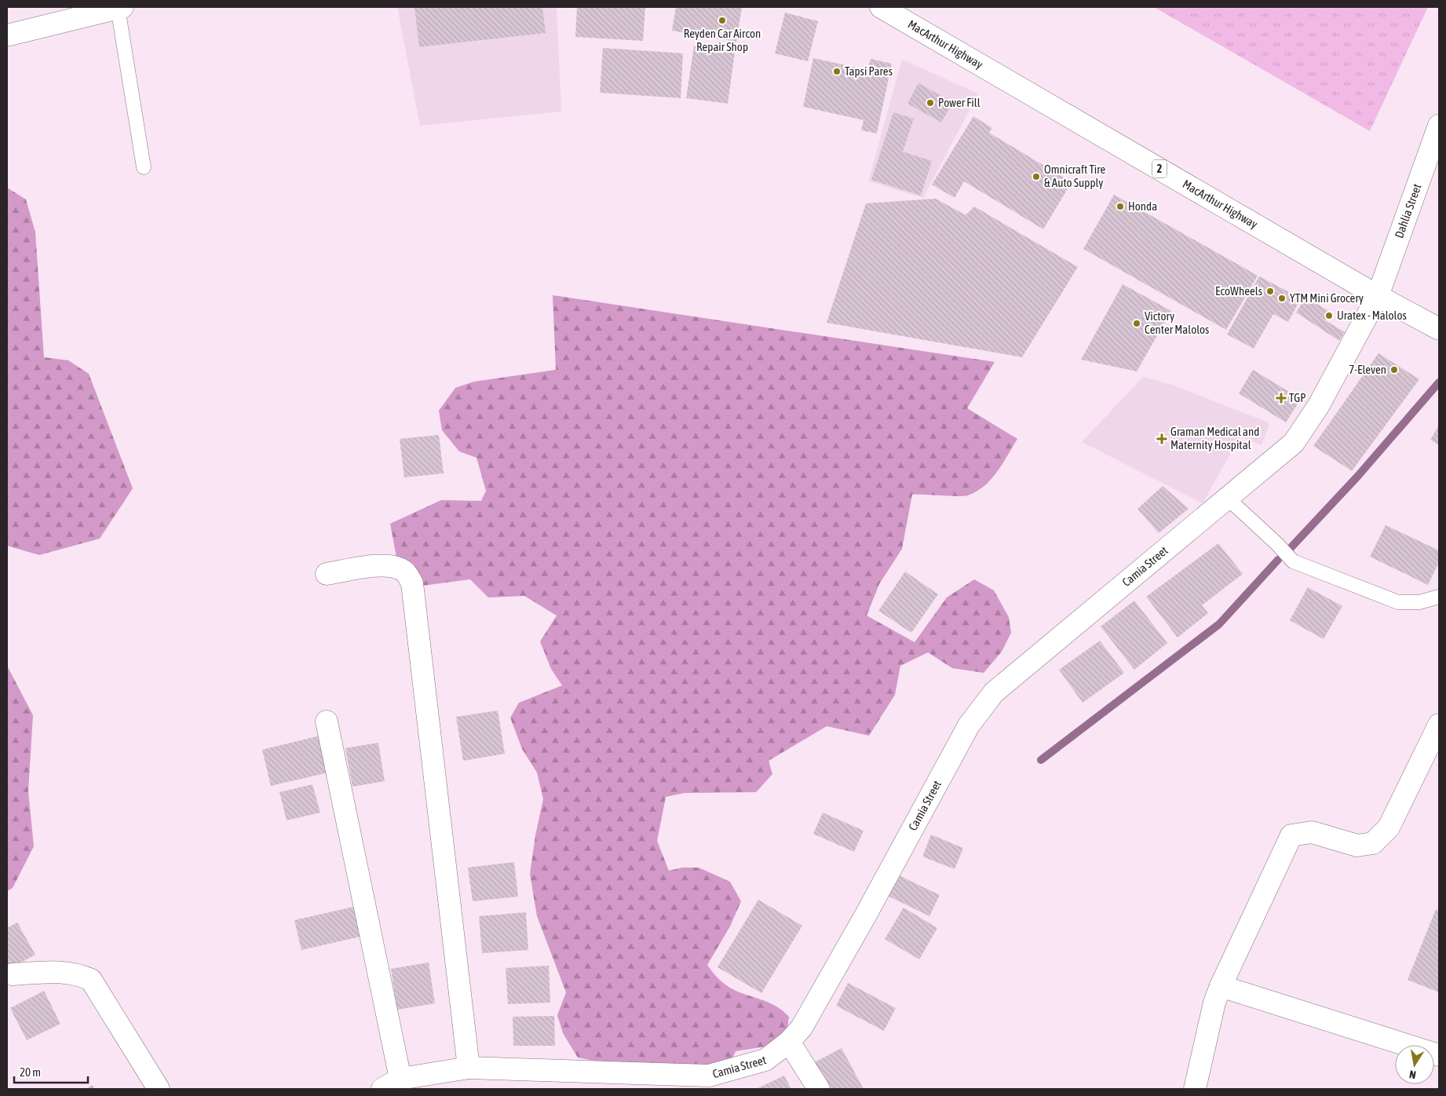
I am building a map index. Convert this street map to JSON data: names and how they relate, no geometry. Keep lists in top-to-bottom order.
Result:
{
  "streets": {
    "main road": [
      "MacArthur Highway",
      "2",
      "Dahlia Street",
      "Camia Street"
    ]
  },
  "crossings": [
    ["MacArthur Highway", "Dahlia Street"],
    ["MacArthur Highway", "Camia Street"],
    ["Dahlia Street", "Camia Street"]
  ],
  "places": {
    "other": [
      "Reyden Car Aircon Repair Shop",
      "Tapsi Pares",
      "Power Fill",
      "Omnicraft Tire & Auto Supply",
      "Honda",
      "EcoWheels",
      "YTM Mini Grocery",
      "Uratex - Malolos",
      "Victory Center Malolos",
      "7-Eleven"
    ],
    "health": ["TGP", "Graman Medical and Maternity Hospital"]
  },
  "scale_bar": "20 m",
  "north": "bottom"
}
